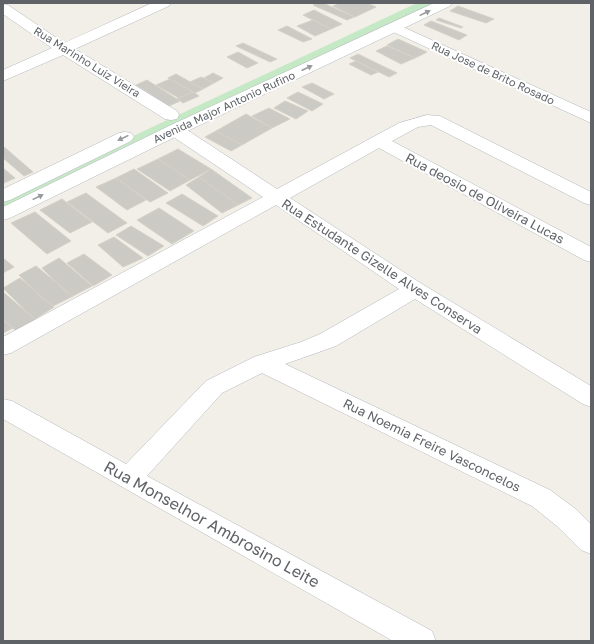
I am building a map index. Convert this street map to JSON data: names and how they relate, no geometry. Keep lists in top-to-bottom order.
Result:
{
  "streets": {
    "street": [
      "Rua Marinho Luiz Vieira",
      "Rua Jose de Brito Rosado",
      "Avenida Major Antonio Rufino",
      "Rua deosio de Oliveira Lucas",
      "Rua Estudante Gizelle Alves Conserva",
      "Rua Noemia Freire Vasconcelos",
      "Rua Monselhor Ambrosino Leite"
    ]
  },
  "crossings": [
    ["Rua Marinho Luiz Vieira", "Avenida Major Antonio Rufino"],
    ["Rua Marinho Luiz Vieira", "Rua Estudante Gizelle Alves Conserva"],
    ["Rua Jose de Brito Rosado", "Avenida Major Antonio Rufino"],
    ["Avenida Major Antonio Rufino", "Rua Estudante Gizelle Alves Conserva"]
  ]
}
